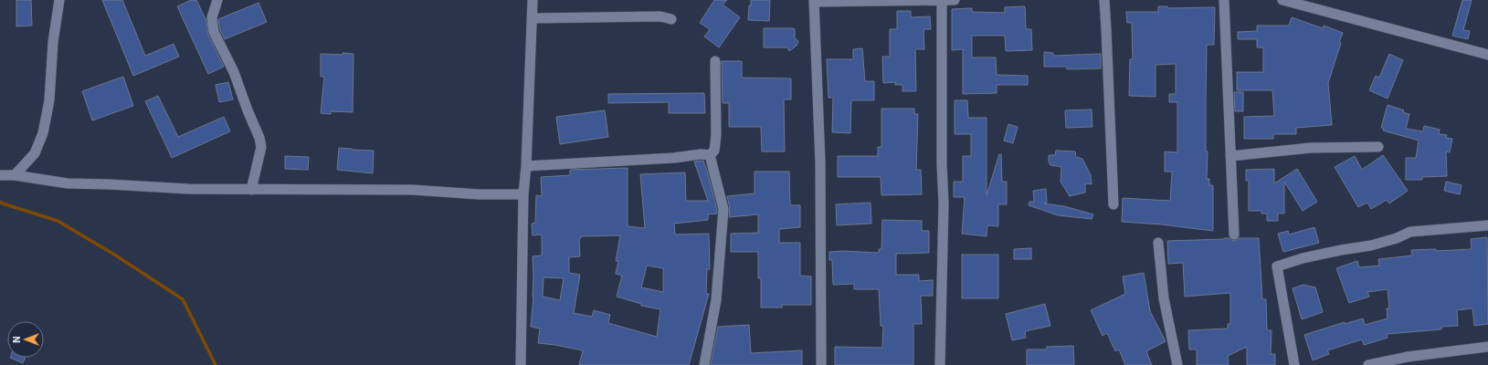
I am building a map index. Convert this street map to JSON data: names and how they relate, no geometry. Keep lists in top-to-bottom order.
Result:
{
  "north": "left"
}
